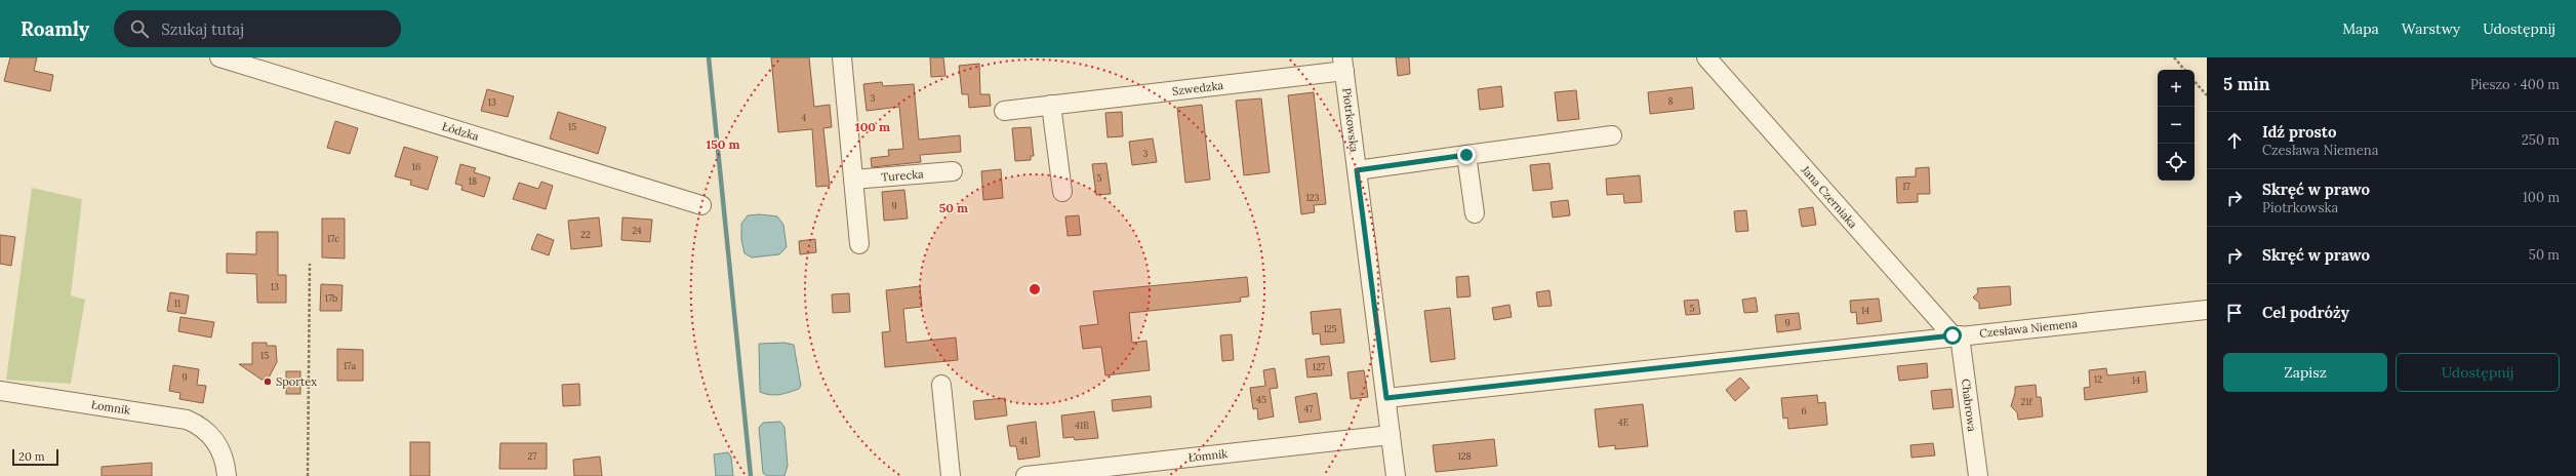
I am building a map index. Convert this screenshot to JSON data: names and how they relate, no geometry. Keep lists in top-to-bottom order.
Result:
{
  "streets": {
    "street": [
      "Szwedzka",
      "Piotrkowska",
      "Łódzka",
      "Turecka",
      "Jana Czerniaka",
      "Czesława Niemena",
      "Chabrowa",
      "Łomnik"
    ]
  },
  "crossings": [
    ["Szwedzka", "Piotrkowska"],
    ["Piotrkowska", "Czesława Niemena"],
    ["Piotrkowska", "Łomnik"],
    ["Jana Czerniaka", "Czesława Niemena"],
    ["Jana Czerniaka", "Chabrowa"],
    ["Czesława Niemena", "Chabrowa"]
  ],
  "places": ["Sportex"],
  "house_numbers": [
    "3",
    "8",
    "13",
    "4",
    "15",
    "3",
    "16",
    "5",
    "18",
    "17",
    "123",
    "9",
    "24",
    "22",
    "17c",
    "13",
    "17b",
    "11",
    "5",
    "14",
    "9",
    "125",
    "15",
    "17a",
    "127",
    "9",
    "12",
    "14",
    "45",
    "21f",
    "47",
    "6",
    "4E",
    "41B",
    "41",
    "27",
    "128"
  ],
  "scale_bar": "20 m",
  "page": {
    "header": "Roamly",
    "search": "Szukaj tutaj",
    "nav": ["Mapa", "Warstwy", "Udostępnij"],
    "heading": ["5 min", "Pieszo · 400 m"],
    "map_buttons": ["+", "−"],
    "list": [
      ["Idź prosto", "Czesława Niemena", "250 m"],
      ["Skręć w prawo", "Piotrkowska", "100 m"],
      ["Skręć w prawo", "50 m"],
      "Cel podróży"
    ],
    "buttons": ["Zapisz", "Udostępnij"],
    "scale": "20 m"
  },
  "rings": ["100 m", "150 m", "50 m"]
}
